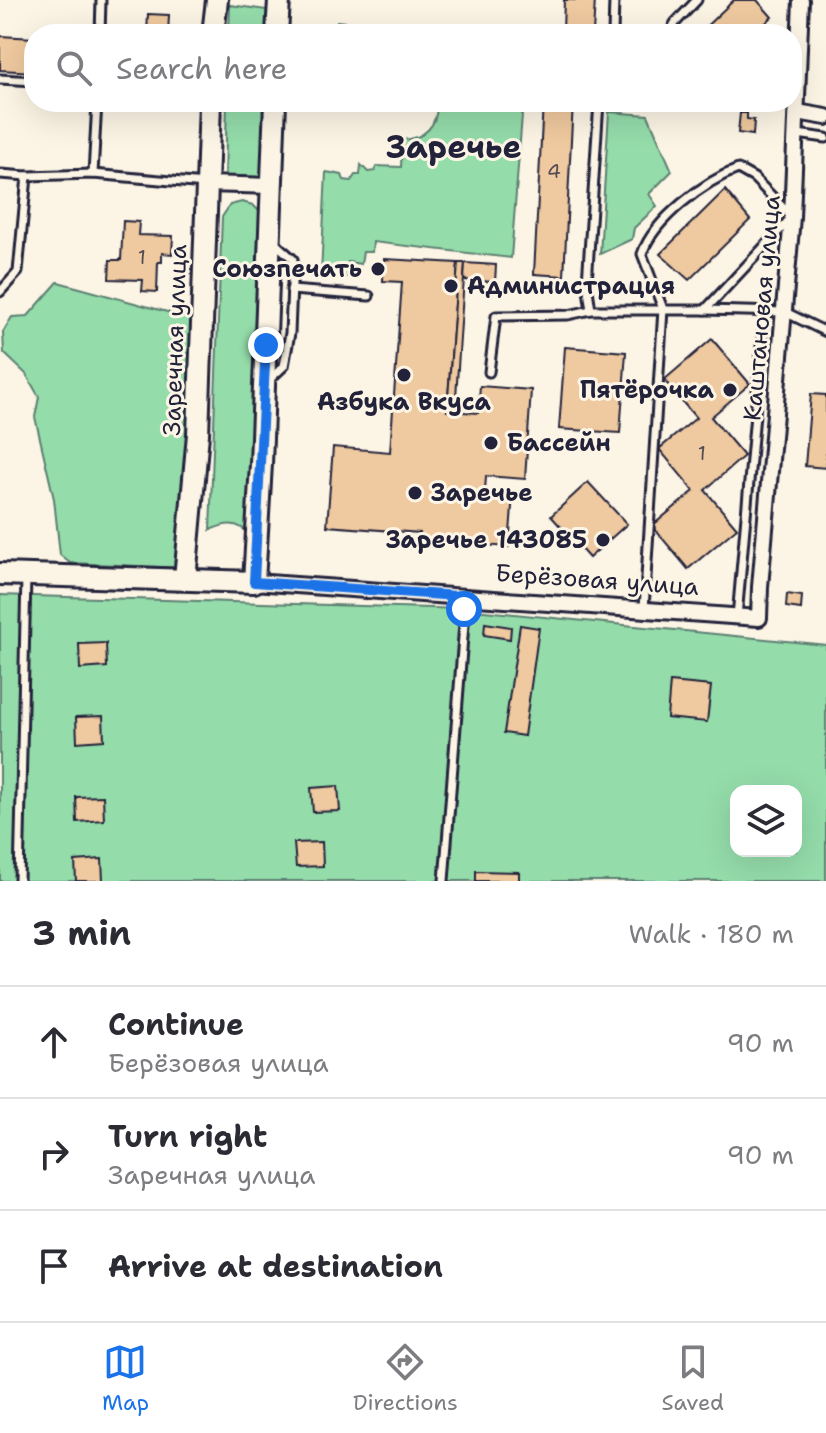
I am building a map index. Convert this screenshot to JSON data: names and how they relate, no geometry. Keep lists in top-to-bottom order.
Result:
{
  "streets": {
    "street": ["Каштановая улица", "Заречная улица", "Берёзовая улица"]
  },
  "crossings": [
    ["Каштановая улица", "Берёзовая улица"],
    ["Заречная улица", "Берёзовая улица"]
  ],
  "districts": ["Заречье"],
  "places": [
    "Союзпечать",
    "Администрация",
    "Азбука Вкуса",
    "Пятёрочка",
    "Бассейн",
    "Заречье",
    "Заречье 143085"
  ],
  "house_numbers": ["4", "1", "1"],
  "page": {
    "search": "Search here",
    "heading": ["3 min", "Walk · 180 m"],
    "list": [
      ["Continue", "Берёзовая улица", "90 m"],
      ["Turn right", "Заречная улица", "90 m"],
      "Arrive at destination"
    ],
    "nav": ["Map", "Directions", "Saved"]
  }
}
